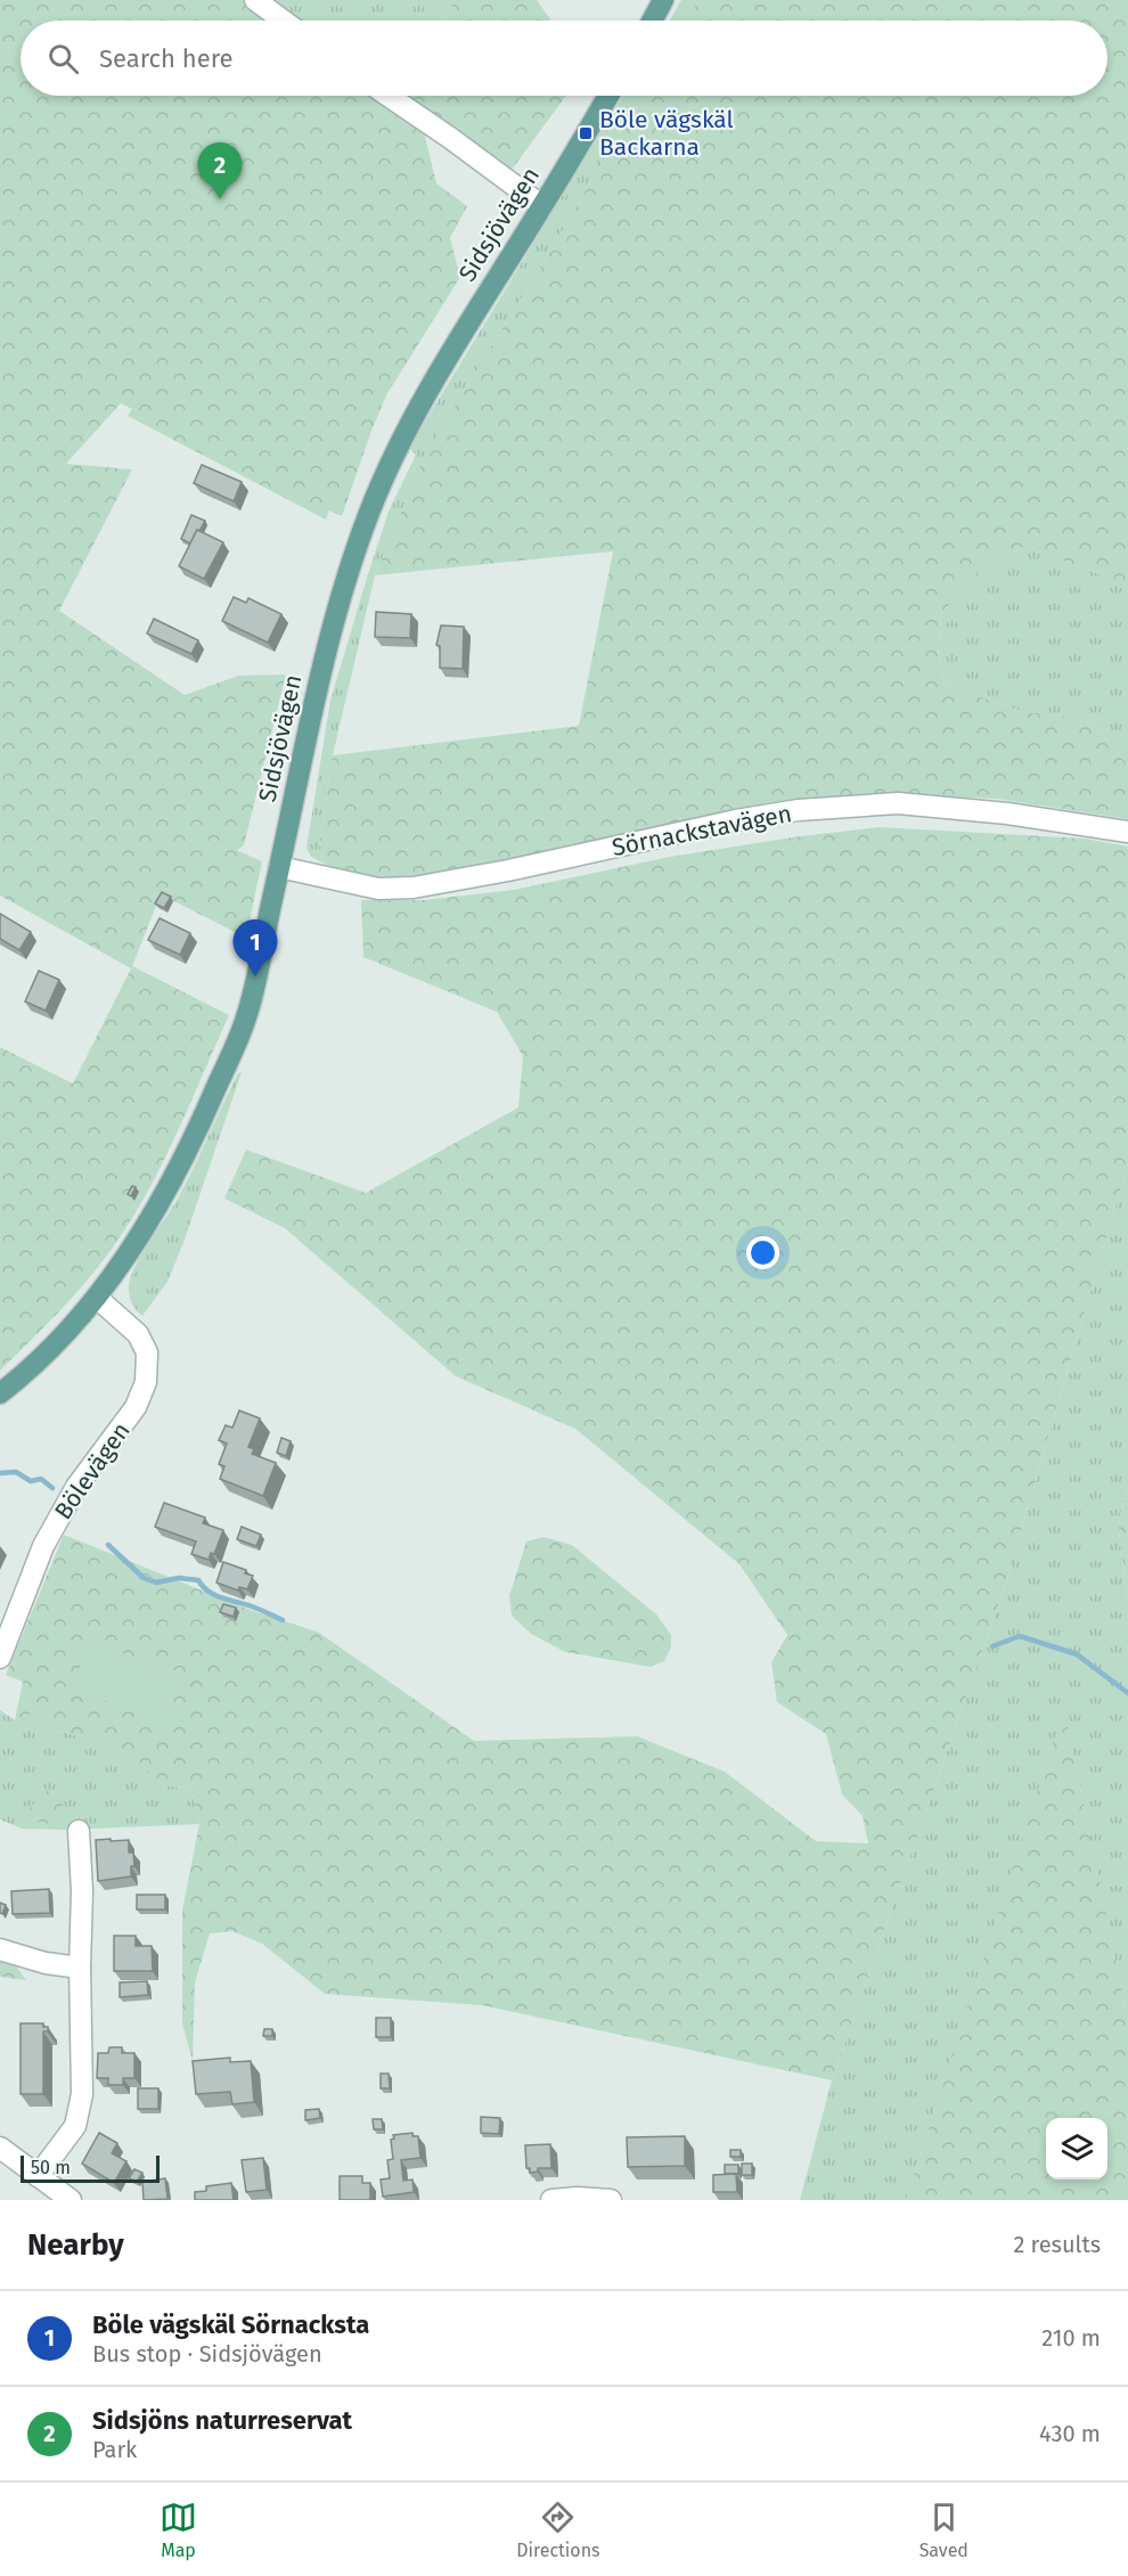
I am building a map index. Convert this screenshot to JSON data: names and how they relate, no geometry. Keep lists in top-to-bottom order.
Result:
{
  "streets": {
    "main road": ["Sidsjövägen"],
    "street": ["Sörnackstavägen", "Bölevägen"]
  },
  "crossings": [
    ["Sidsjövägen", "Sörnackstavägen"],
    ["Sidsjövägen", "Bölevägen"]
  ],
  "places": {
    "transit": ["Böle vägskäl Backarna"]
  },
  "scale_bar": "50 m",
  "page": {
    "search": "Search here",
    "pins": ["2", "1"],
    "scale": "50 m",
    "heading": ["Nearby", "2 results"],
    "list": [
      {
        "mark": "1",
        "name": "Böle vägskäl Sörnacksta",
        "note": "Bus stop · Sidsjövägen",
        "value": "210 m"
      },
      {
        "mark": "2",
        "name": "Sidsjöns naturreservat",
        "note": "Park",
        "value": "430 m"
      }
    ],
    "nav": ["Map", "Directions", "Saved"]
  }
}
